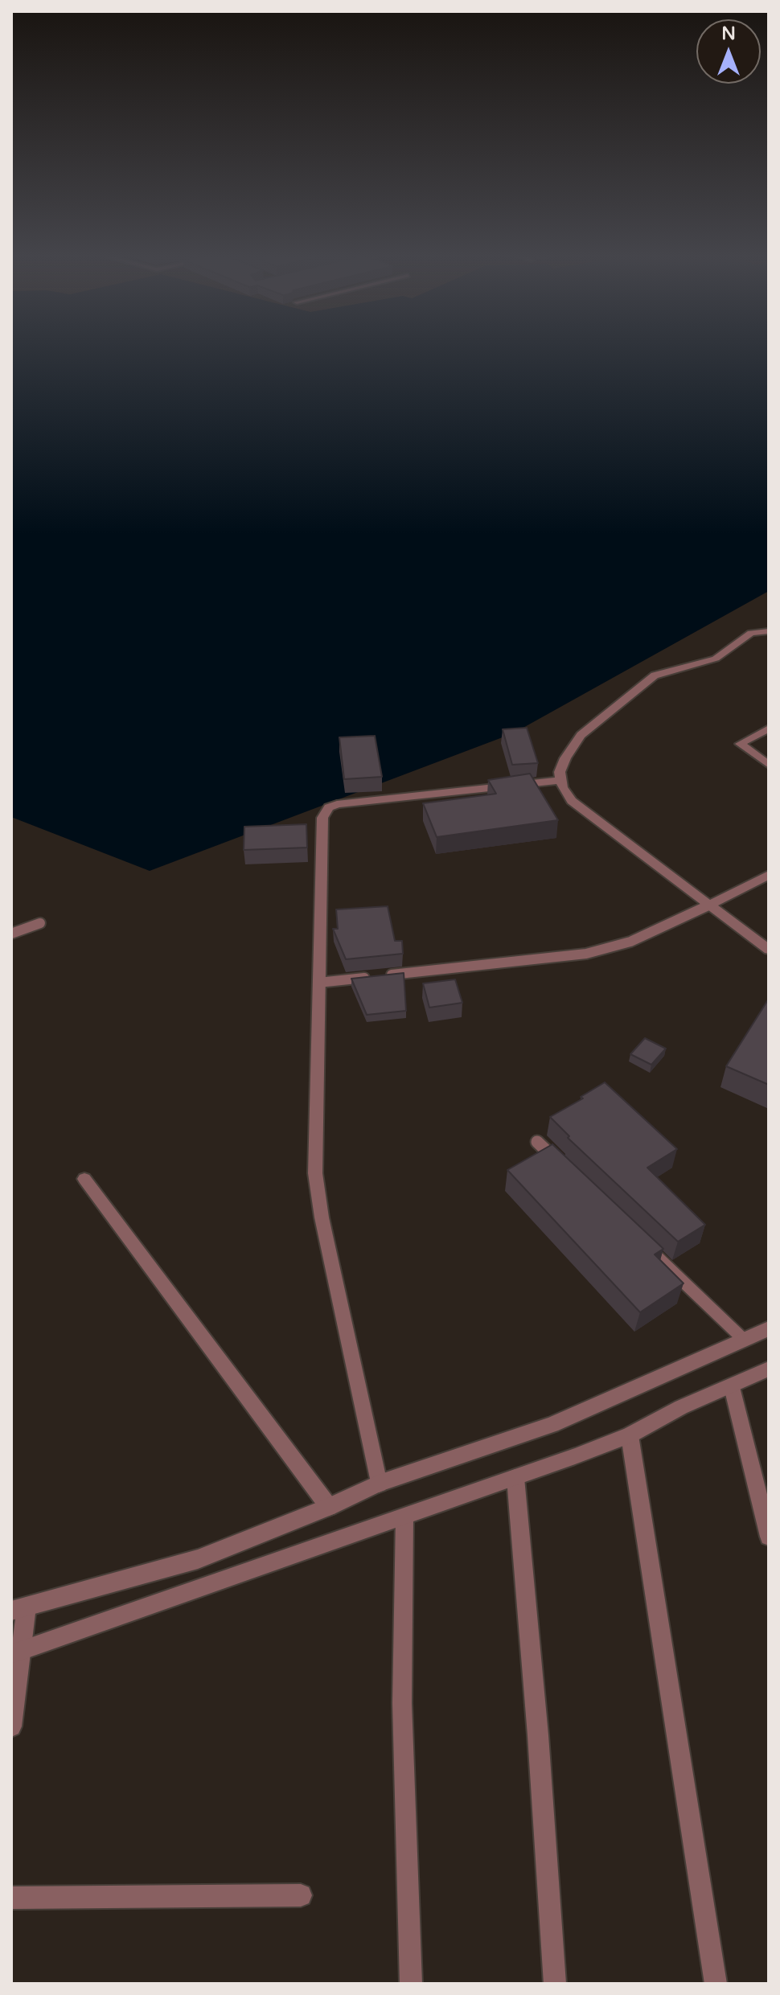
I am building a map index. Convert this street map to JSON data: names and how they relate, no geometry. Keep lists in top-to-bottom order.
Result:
{
  "north": "top"
}
